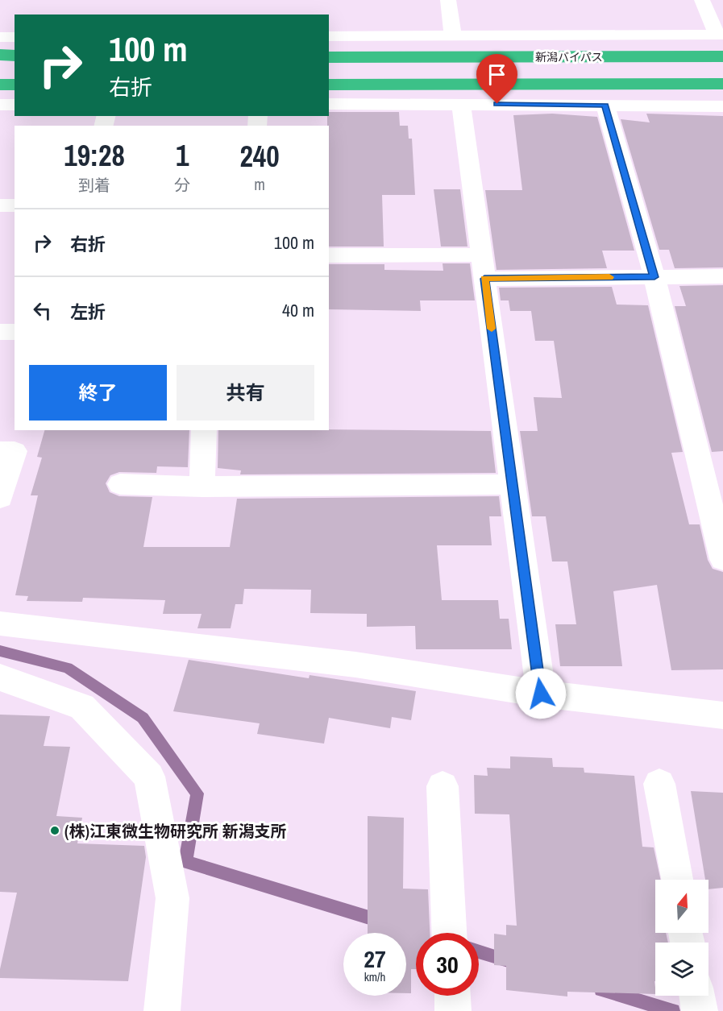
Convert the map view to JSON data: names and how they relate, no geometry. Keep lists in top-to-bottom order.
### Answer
{
  "streets": {
    "highway": ["新潟バイパス"]
  },
  "places": ["(株)江東微生物研究所 新潟支所"],
  "north": "top",
  "page": {
    "turn": ["100 m", "右折"],
    "eta": [
      "19:28",
      "到着",
      "1",
      "分",
      "240",
      "m"
    ],
    "list": [
      {
        "name": "右折",
        "value": "100 m"
      },
      {
        "name": "左折",
        "value": "40 m"
      }
    ],
    "buttons": ["終了", "共有"],
    "speed": "27 km/h",
    "limit": "30"
  }
}
